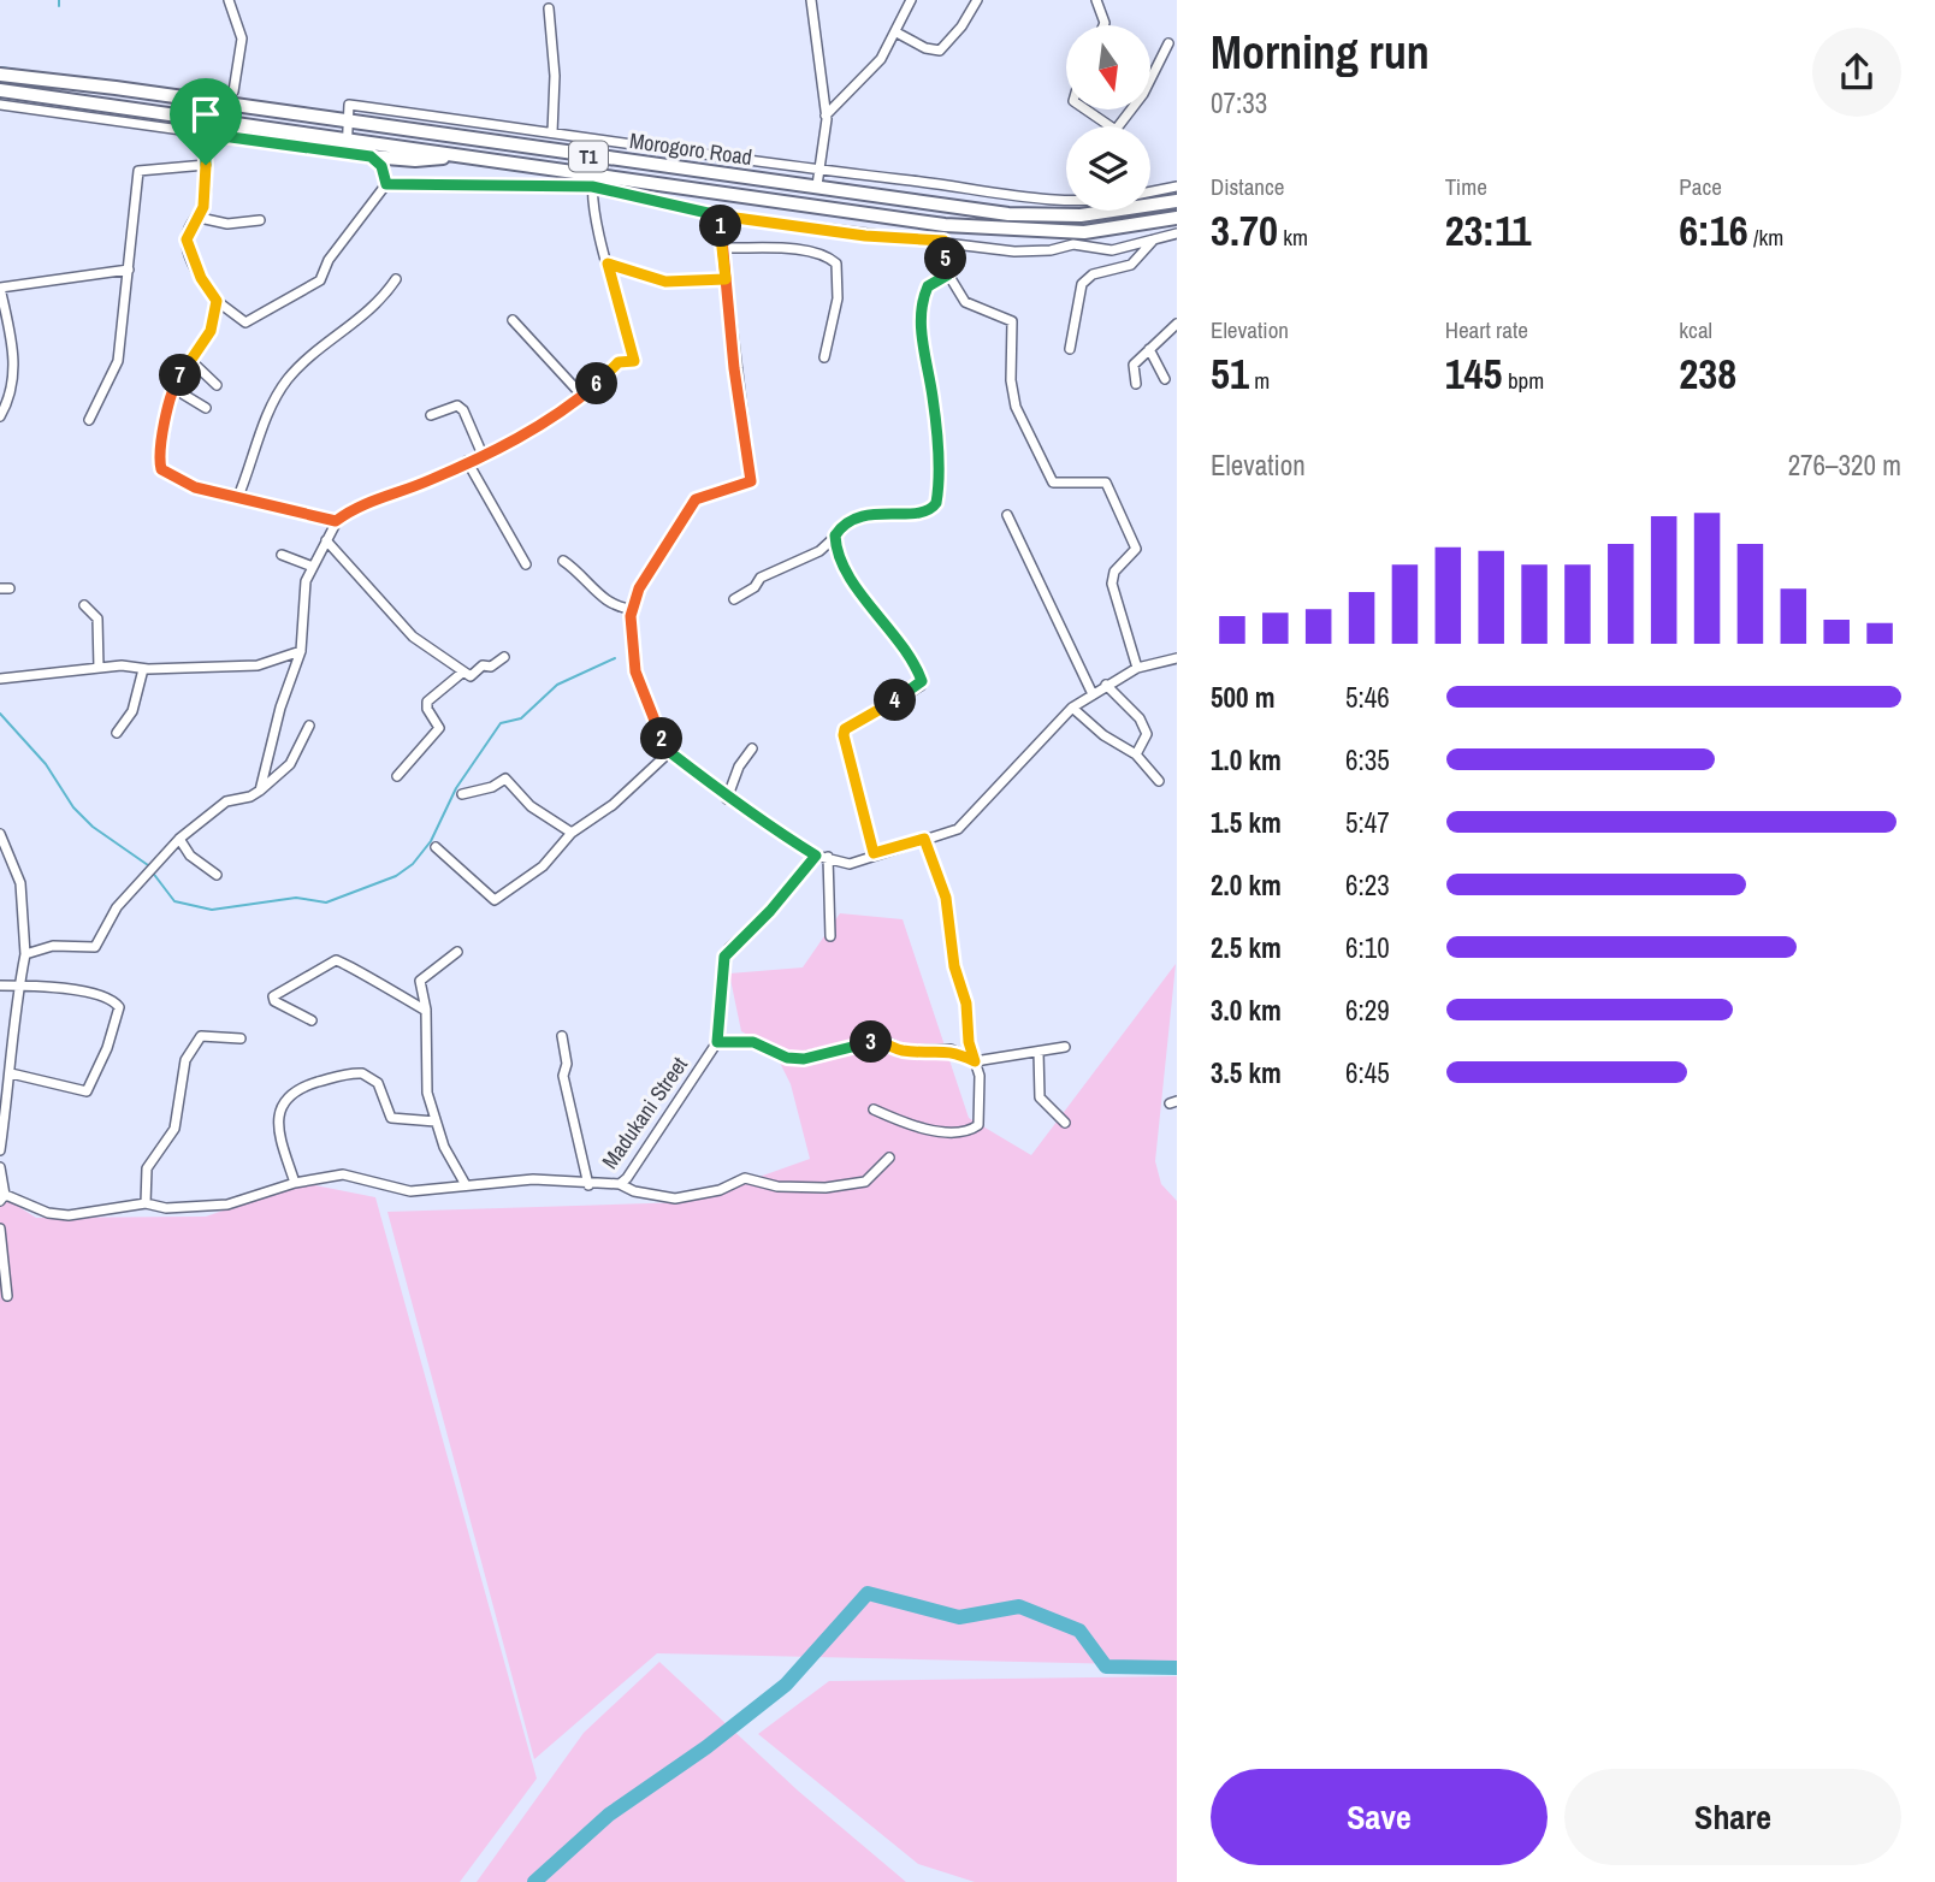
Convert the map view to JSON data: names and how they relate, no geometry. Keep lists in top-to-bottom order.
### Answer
{
  "streets": {
    "highway": ["Morogoro Road", "T1"],
    "street": ["Madukani Street"]
  },
  "north": "bottom",
  "page": {
    "heading": ["Morning run", "07:33"],
    "stats": [
      ["Distance", "3.70 km"],
      ["Time", "23:11"],
      ["Pace", "6:16 /km"],
      ["Elevation", "51 m"],
      ["Heart rate", "145 bpm"],
      ["kcal", "238"]
    ],
    "pins": [
      "1",
      "5",
      "7",
      "6",
      "4",
      "2",
      "3"
    ],
    "chart": ["Elevation", "276–320 m"],
    "list": [
      {
        "name": "500 m",
        "note": "5:46"
      },
      {
        "name": "1.0 km",
        "note": "6:35"
      },
      {
        "name": "1.5 km",
        "note": "5:47"
      },
      {
        "name": "2.0 km",
        "note": "6:23"
      },
      {
        "name": "2.5 km",
        "note": "6:10"
      },
      {
        "name": "3.0 km",
        "note": "6:29"
      },
      {
        "name": "3.5 km",
        "note": "6:45"
      }
    ],
    "buttons": ["Save", "Share"]
  }
}
